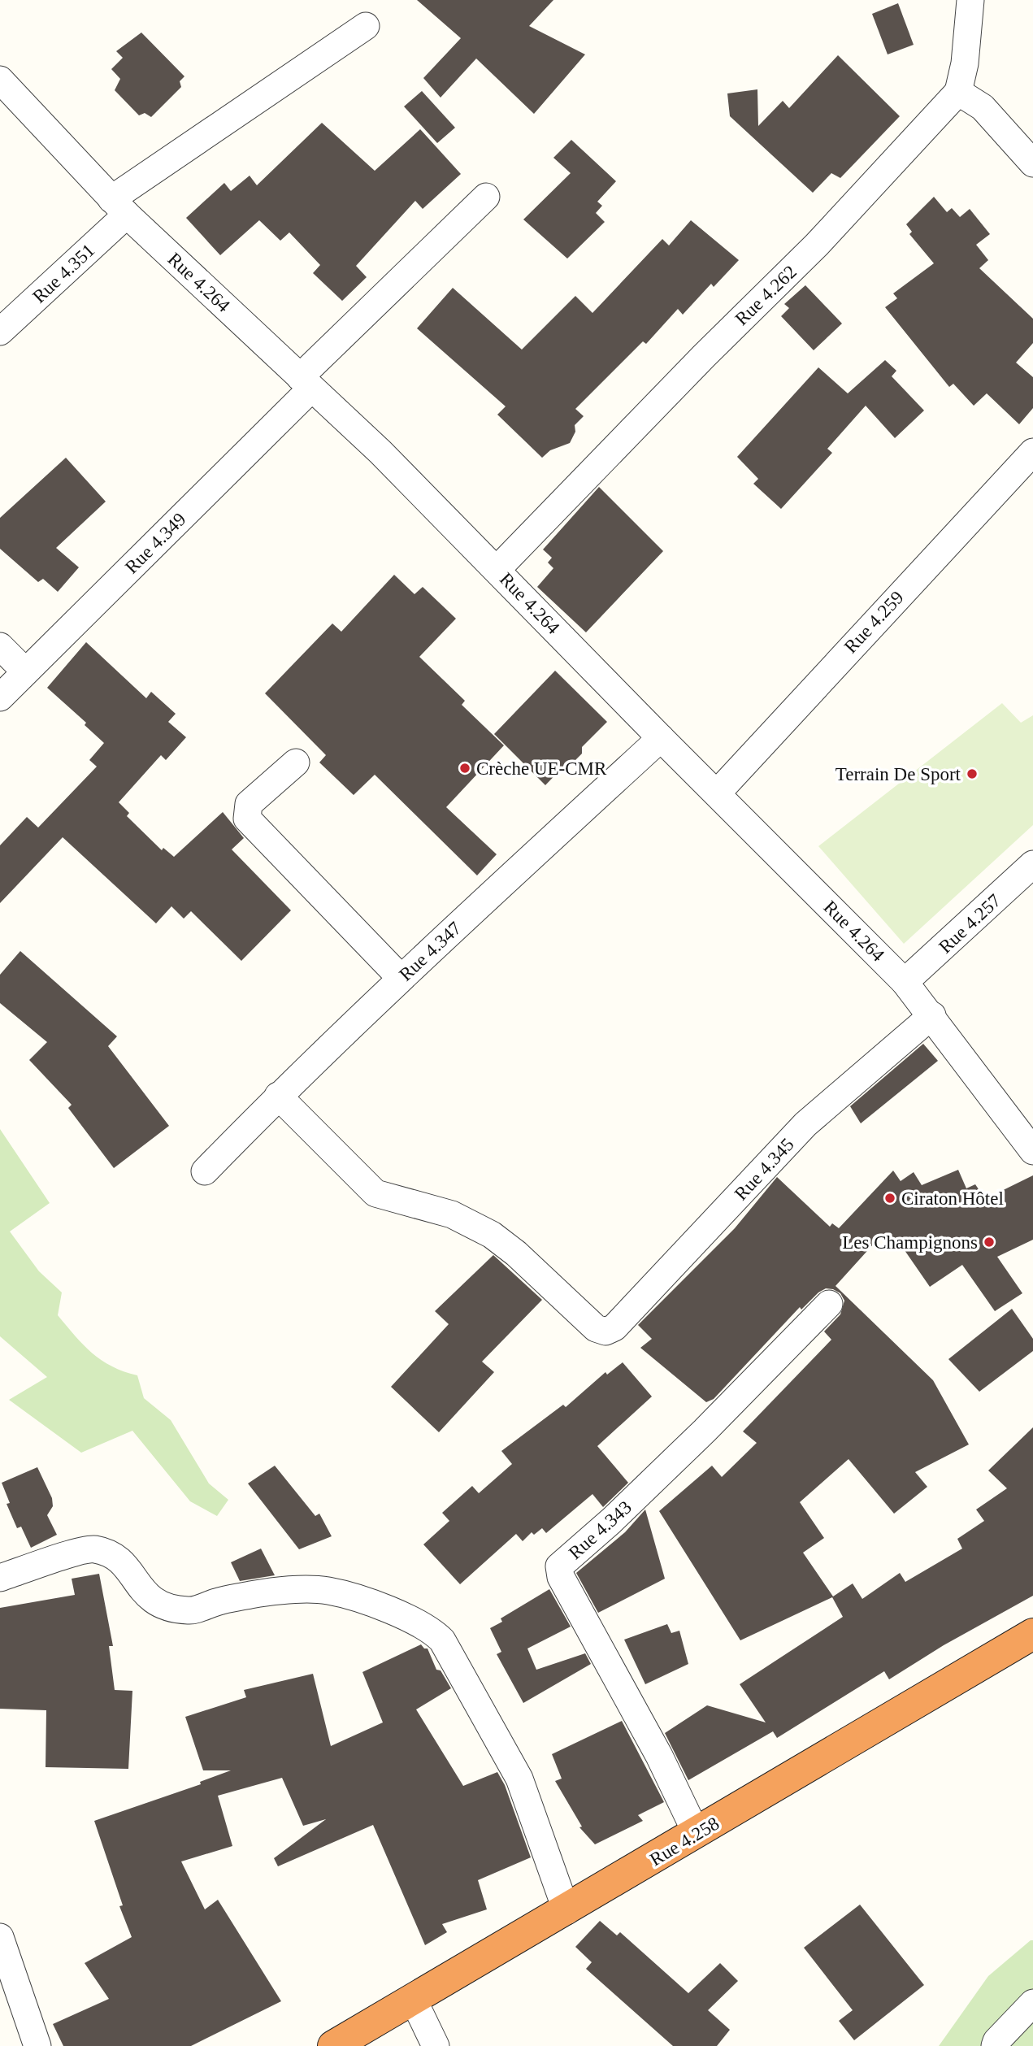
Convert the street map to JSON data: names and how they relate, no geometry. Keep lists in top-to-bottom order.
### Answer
{
  "streets": {
    "highway": ["Rue 4.258"],
    "street": [
      "Rue 4.351",
      "Rue 4.264",
      "Rue 4.262",
      "Rue 4.349",
      "Rue 4.259",
      "Rue 4.257",
      "Rue 4.347",
      "Rue 4.345",
      "Rue 4.343"
    ]
  },
  "crossings": [
    ["Rue 4.351", "Rue 4.264"],
    ["Rue 4.264", "Rue 4.262"],
    ["Rue 4.264", "Rue 4.349"],
    ["Rue 4.264", "Rue 4.259"],
    ["Rue 4.264", "Rue 4.257"],
    ["Rue 4.264", "Rue 4.347"],
    ["Rue 4.264", "Rue 4.345"],
    ["Rue 4.347", "Rue 4.345"],
    ["Rue 4.343", "Rue 4.258"]
  ],
  "places": [
    "Crèche UE-CMR",
    "Terrain De Sport",
    "Ciraton Hôtel",
    "Les Champignons"
  ]
}
